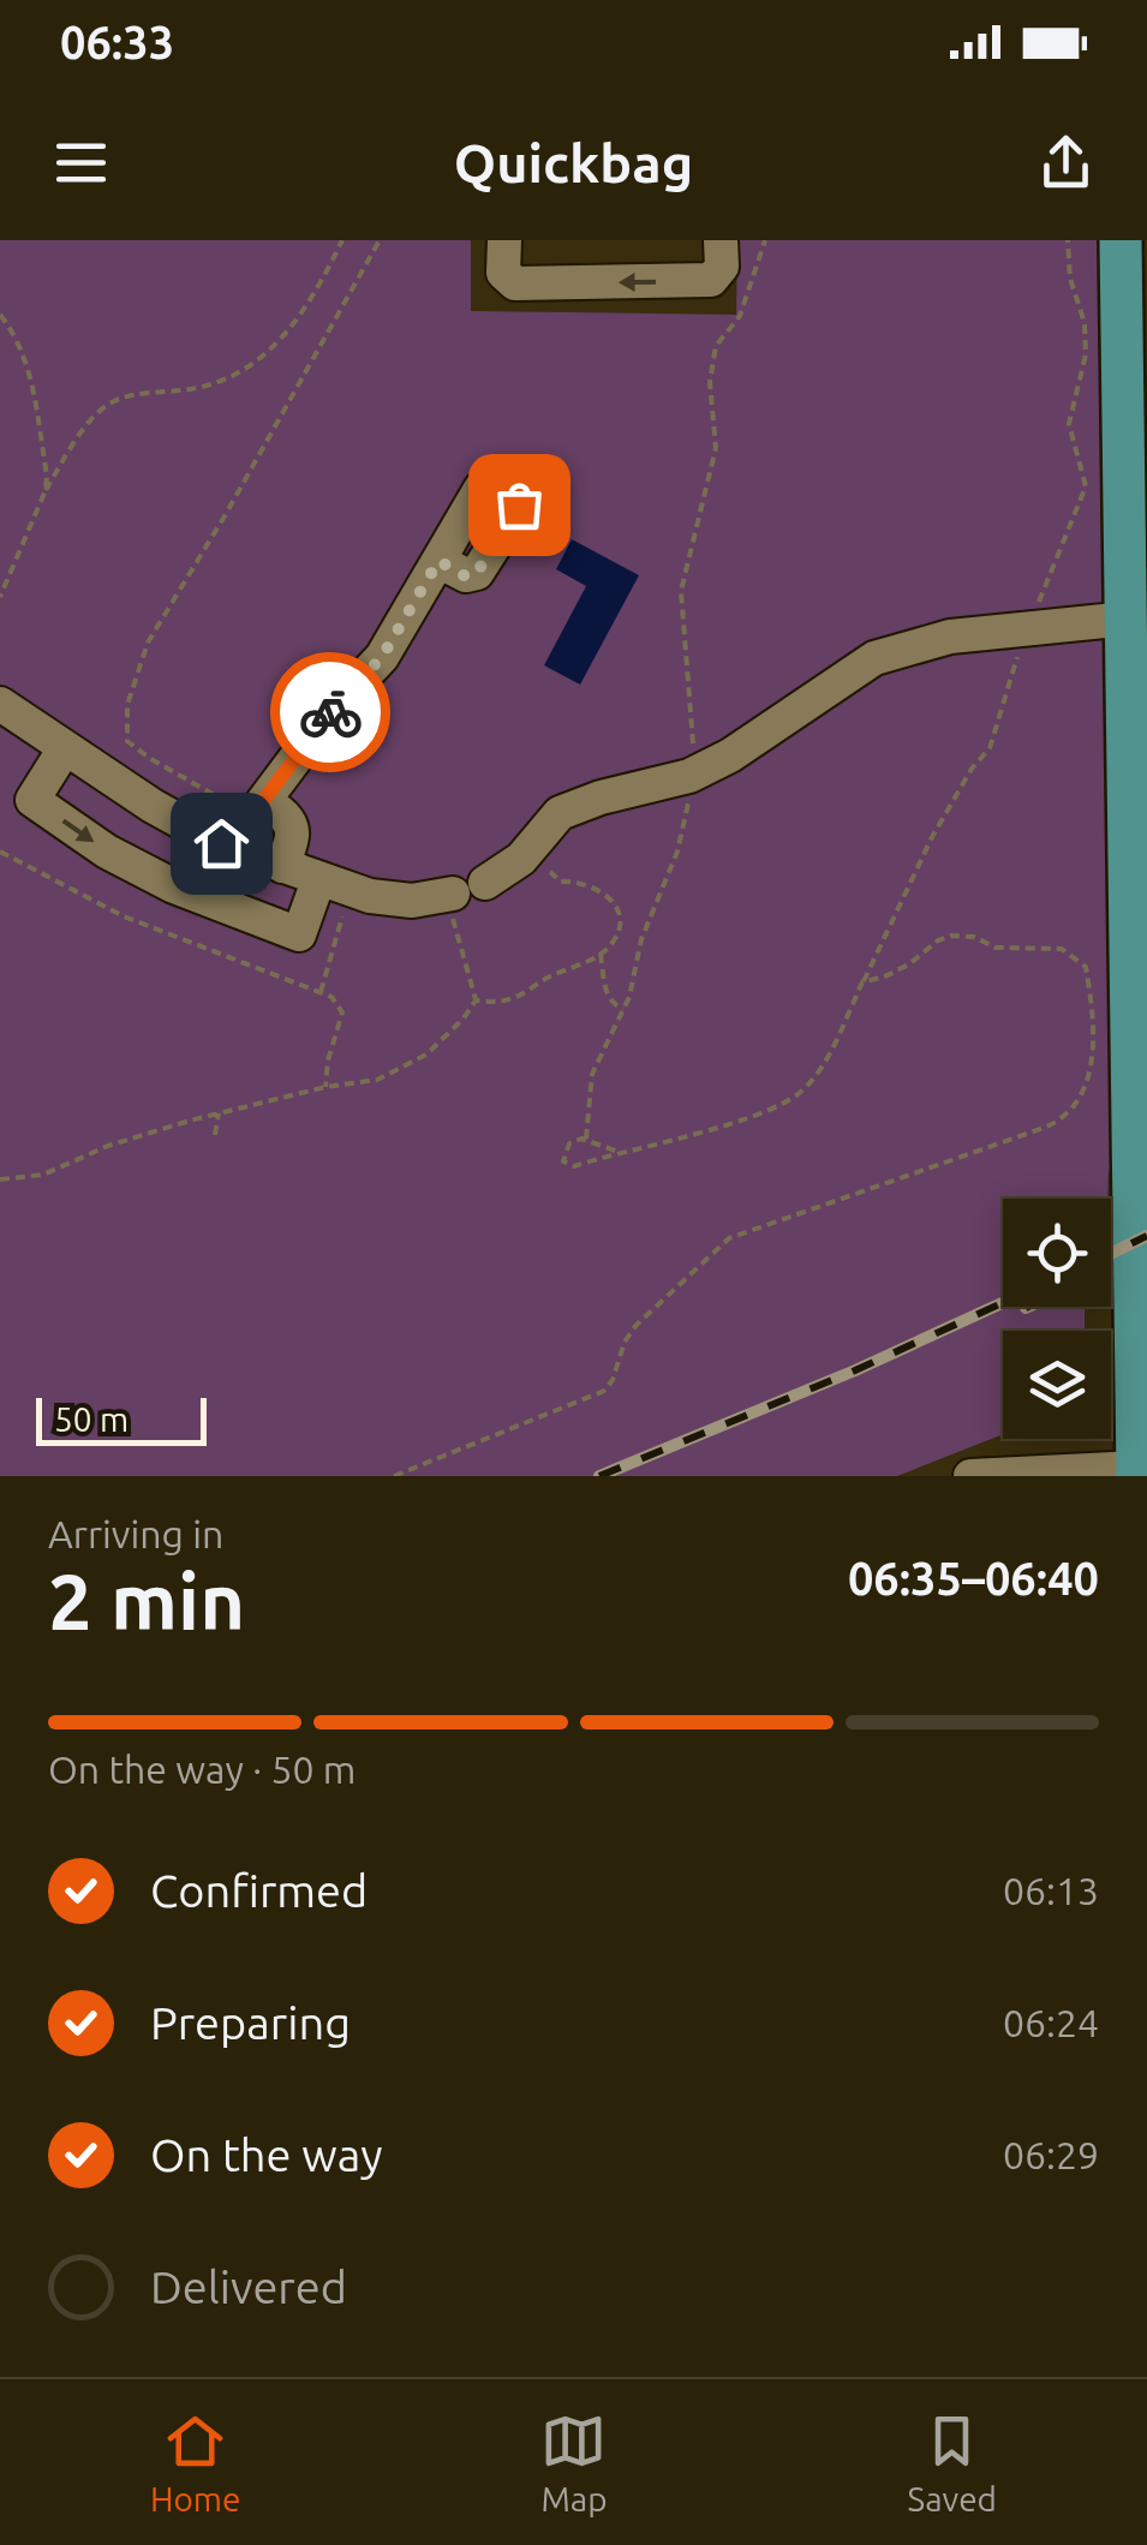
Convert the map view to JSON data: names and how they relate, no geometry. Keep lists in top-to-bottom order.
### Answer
{
  "scale_bar": "50 m",
  "page": {
    "status": "06:33",
    "header": "Quickbag",
    "scale": "50 m",
    "heading": ["2 min", "Arriving in", "06:35–06:40"],
    "bar": "On the way · 50 m",
    "list": [
      ["Confirmed", "06:13"],
      ["Preparing", "06:24"],
      ["On the way", "06:29"],
      "Delivered"
    ],
    "tabs": ["Home", "Map", "Saved"]
  }
}
